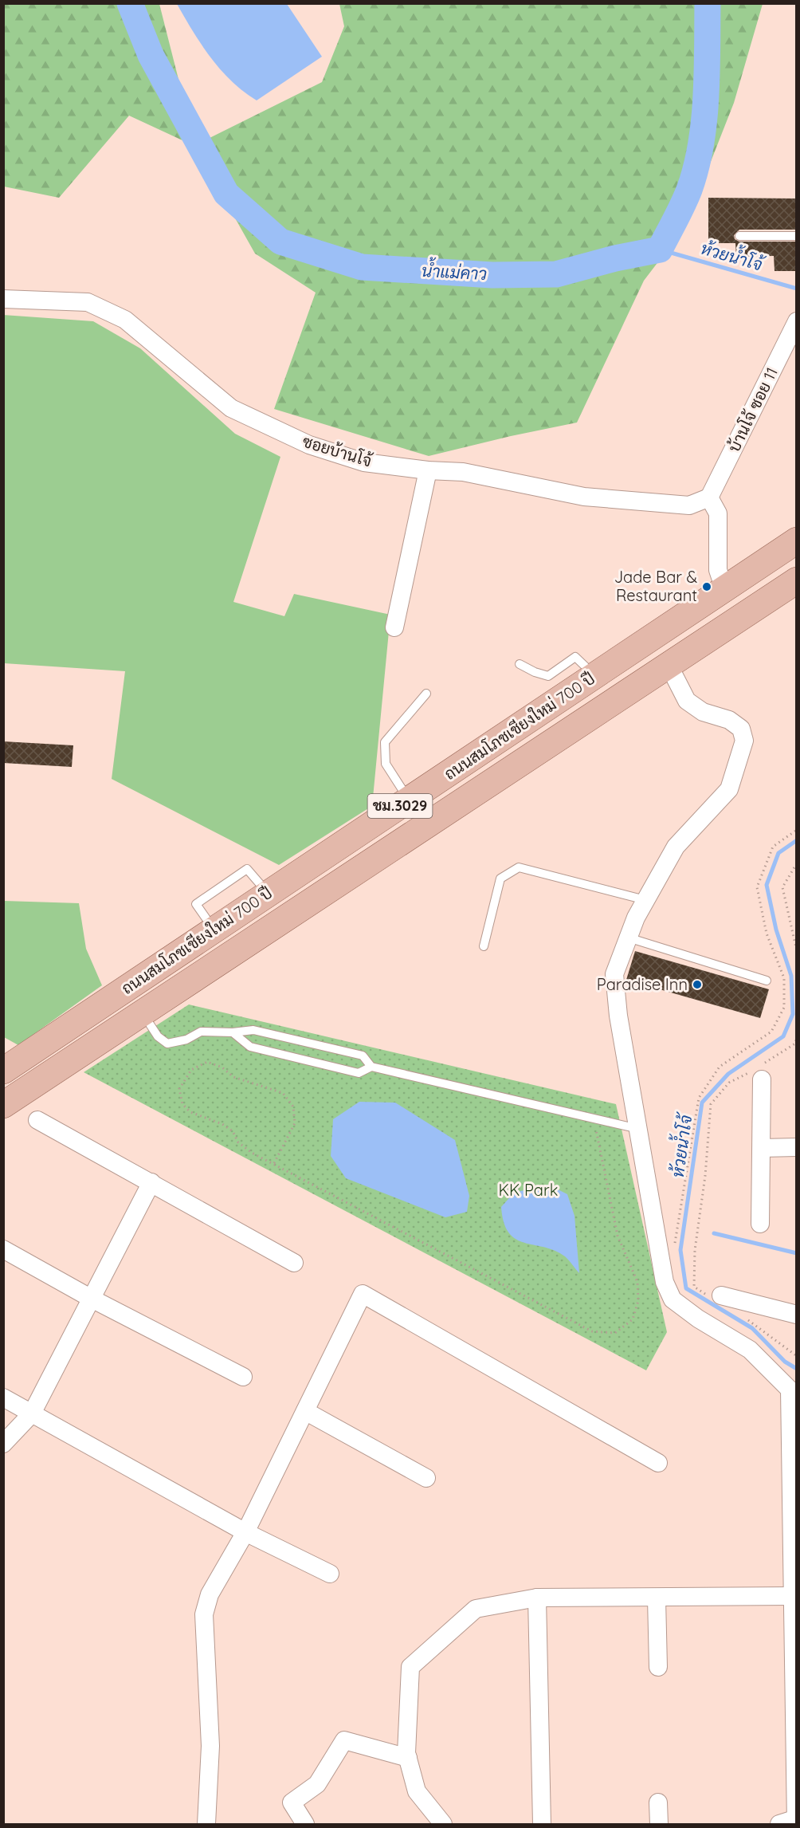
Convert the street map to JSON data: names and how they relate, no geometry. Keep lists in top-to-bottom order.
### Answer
{
  "streets": {
    "main road": ["ถนนสมโภชเชียงใหม่ 700 ปี", "ชม.3029"],
    "street": ["บ้านโจ้ ซอย 11", "ซอยบ้านโจ้"]
  },
  "crossings": [
    ["บ้านโจ้ ซอย 11", "ซอยบ้านโจ้"]
  ],
  "water": ["ห้วยน้ำโจ้", "น้ำแม่คาว"],
  "parks": ["KK Park"],
  "places": ["Jade Bar & Restaurant", "Paradise Inn"]
}
